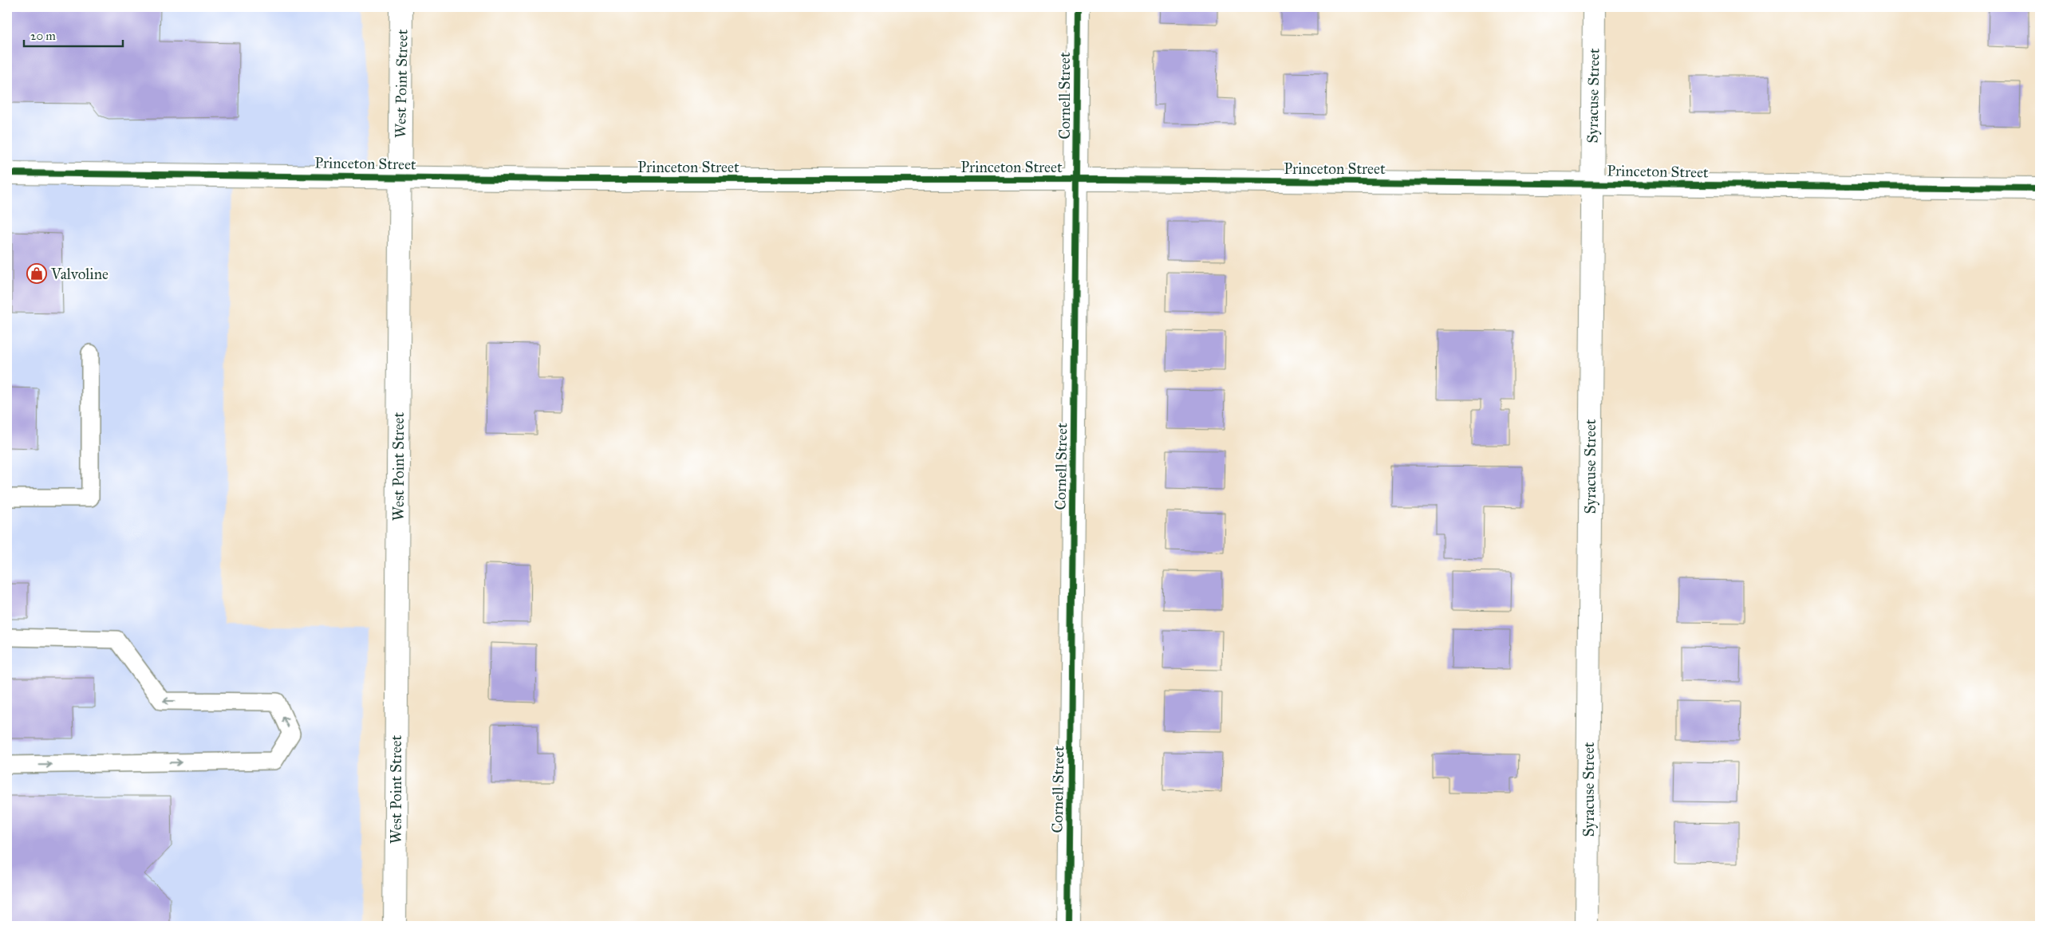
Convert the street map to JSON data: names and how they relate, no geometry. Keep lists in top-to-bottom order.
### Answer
{
  "streets": {
    "street": [
      "West Point Street",
      "Cornell Street",
      "Syracuse Street",
      "Princeton Street"
    ]
  },
  "crossings": [
    ["West Point Street", "Princeton Street"],
    ["Cornell Street", "Princeton Street"],
    ["Syracuse Street", "Princeton Street"]
  ],
  "places": {
    "shop": ["Valvoline"]
  },
  "scale_bar": "20 m"
}
